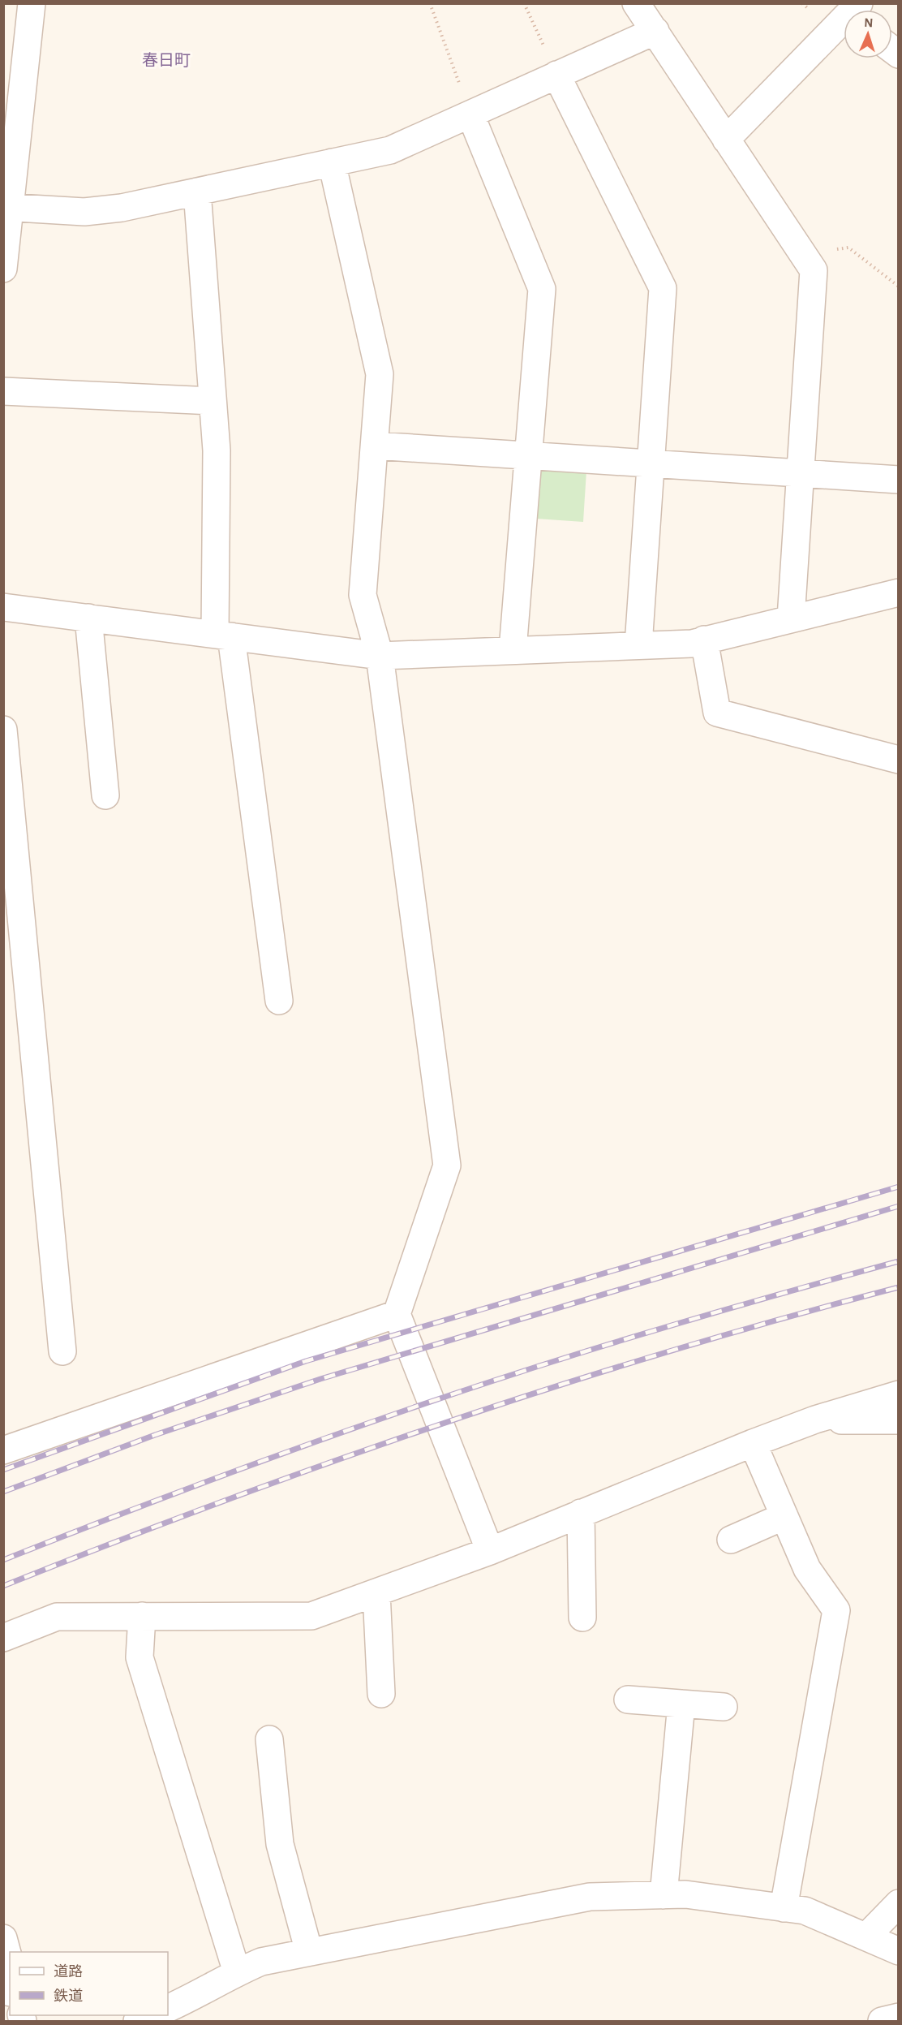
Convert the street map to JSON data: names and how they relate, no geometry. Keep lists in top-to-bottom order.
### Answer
{
  "districts": ["春日町"],
  "legend": ["道路", "鉄道"],
  "north": "top"
}
